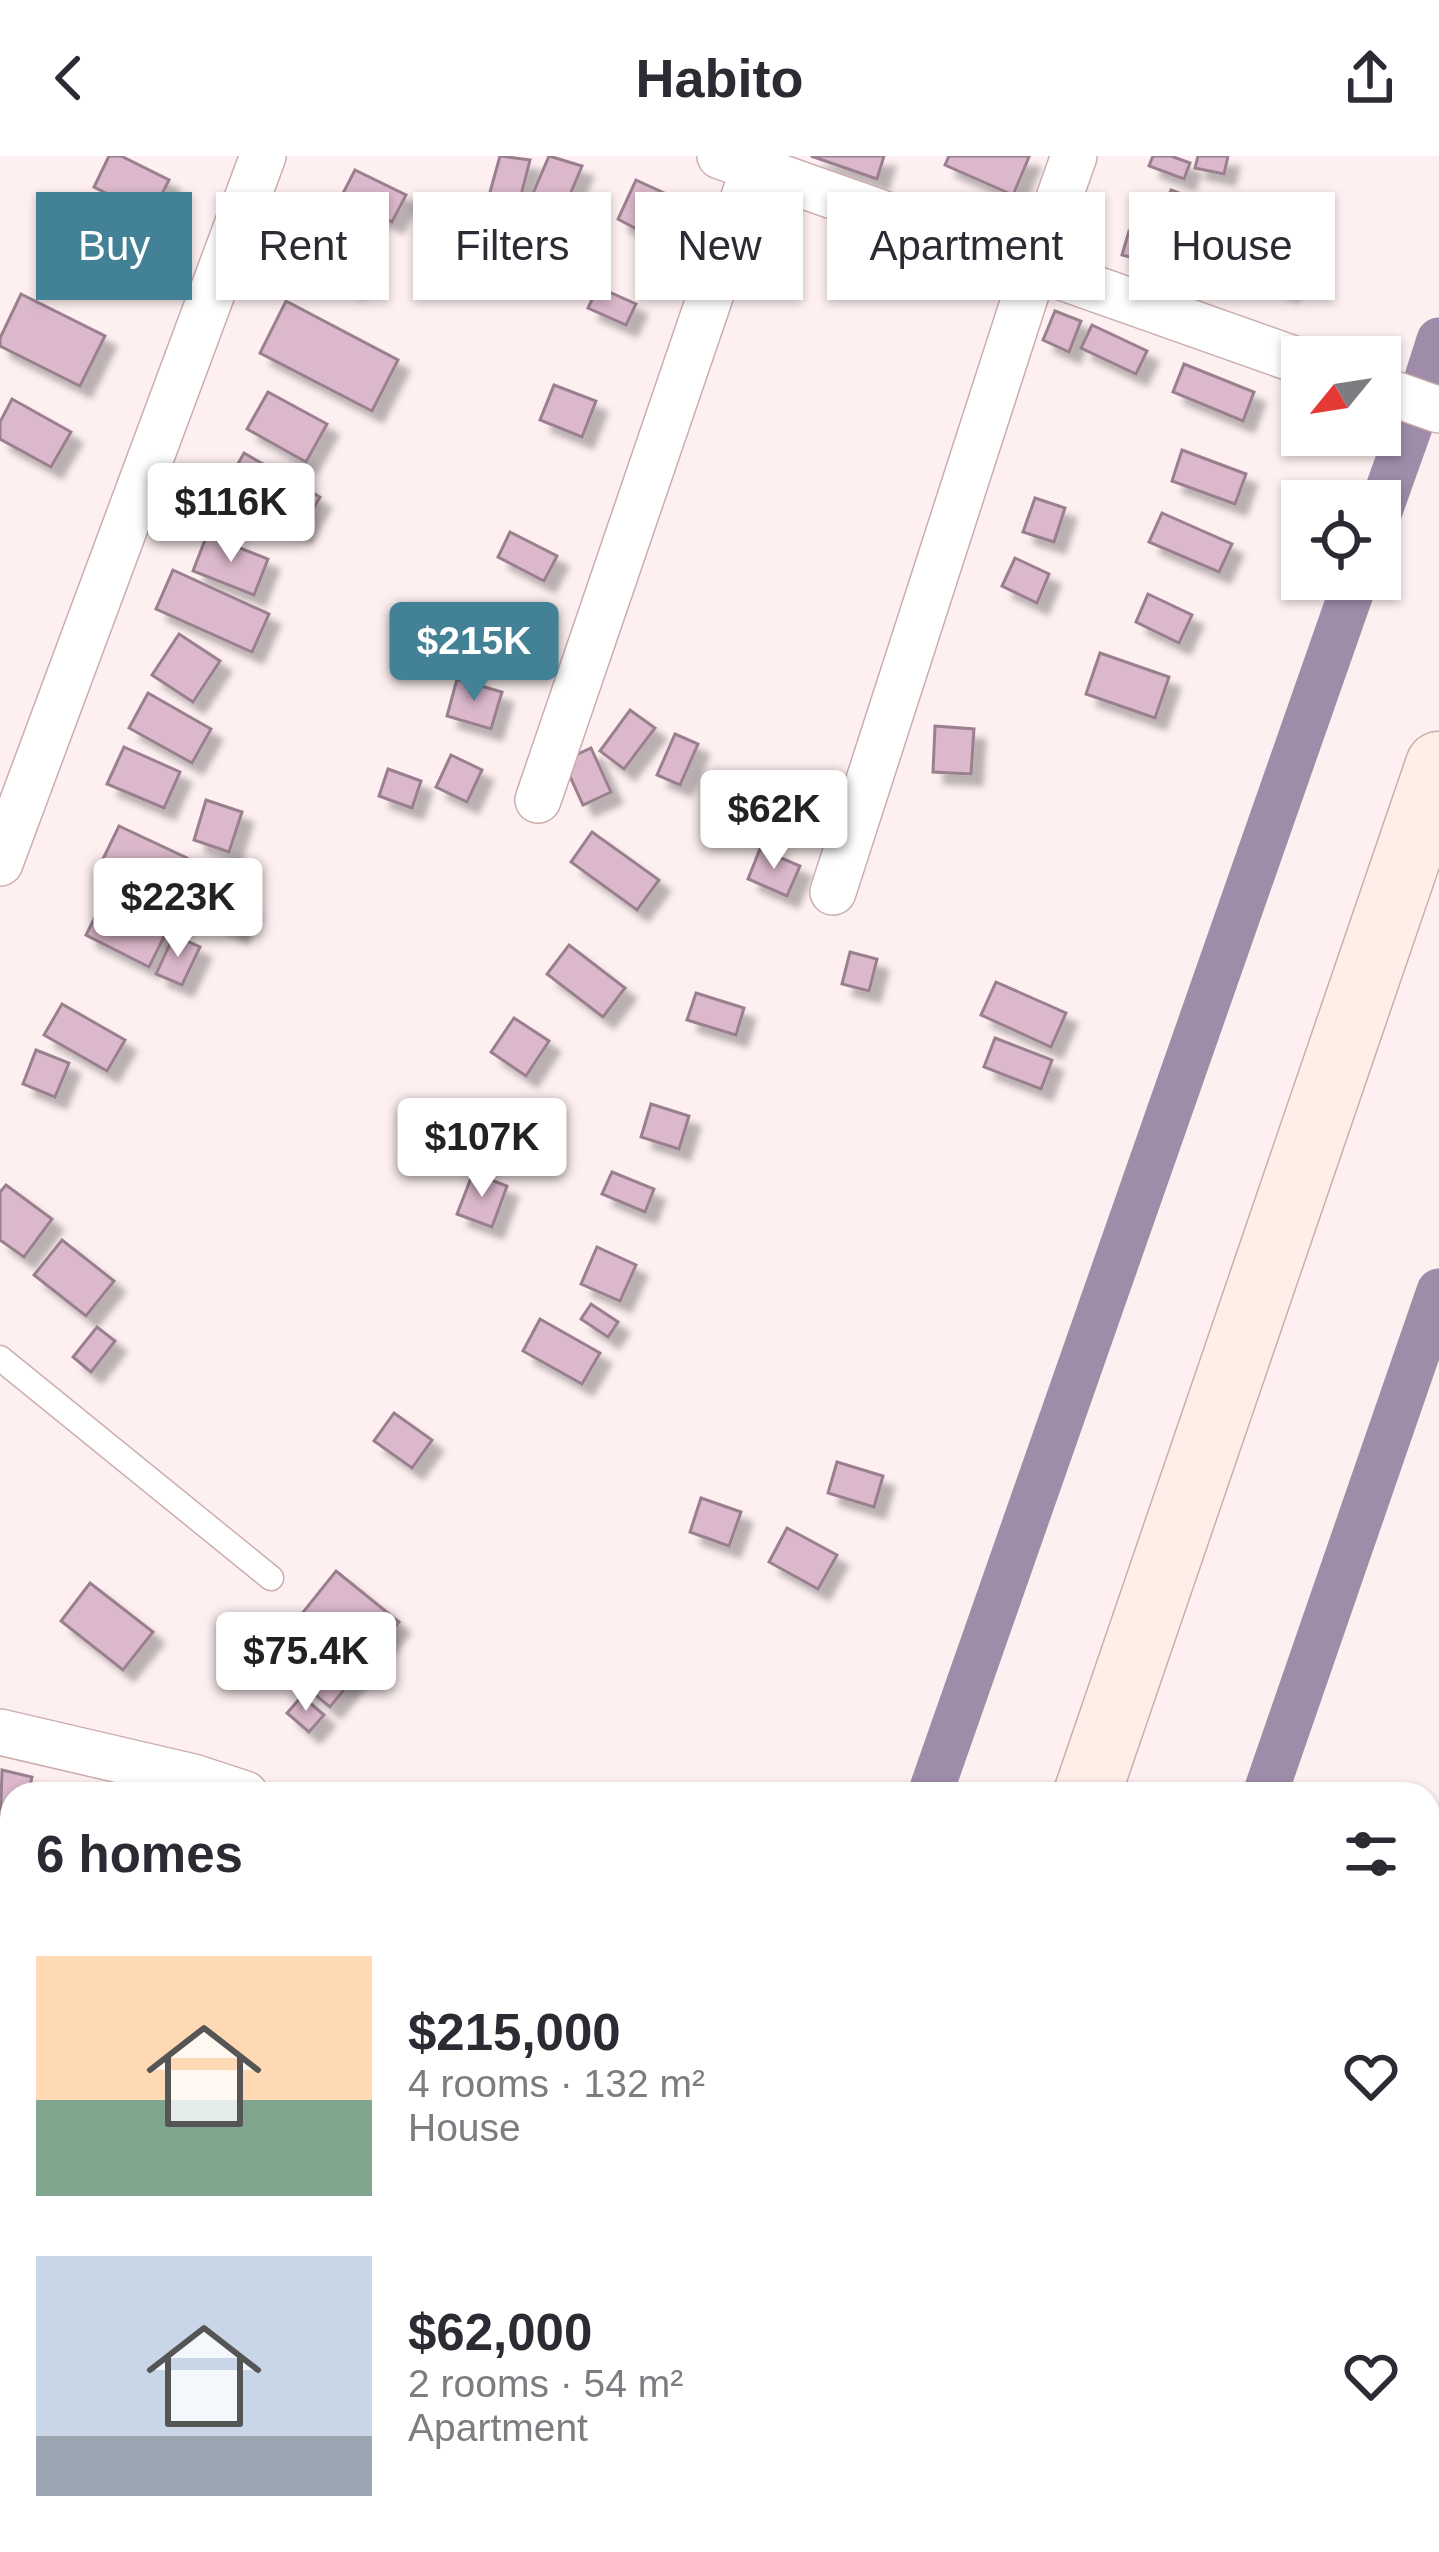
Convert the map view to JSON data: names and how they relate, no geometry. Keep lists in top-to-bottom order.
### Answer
{
  "north": "bottom left",
  "page": {
    "header": "Habito",
    "chip": [
      "Buy",
      "Rent",
      "Filters",
      "New",
      "Apartment",
      "House"
    ],
    "price": [
      "$116K",
      "$215K",
      "$62K",
      "$223K",
      "$107K",
      "$75.4K"
    ],
    "heading": "6 homes",
    "list": [
      {
        "name": "$215,000",
        "note": "4 rooms · 132 m² · House"
      },
      {
        "name": "$62,000",
        "note": "2 rooms · 54 m² · Apartment"
      }
    ]
  }
}
